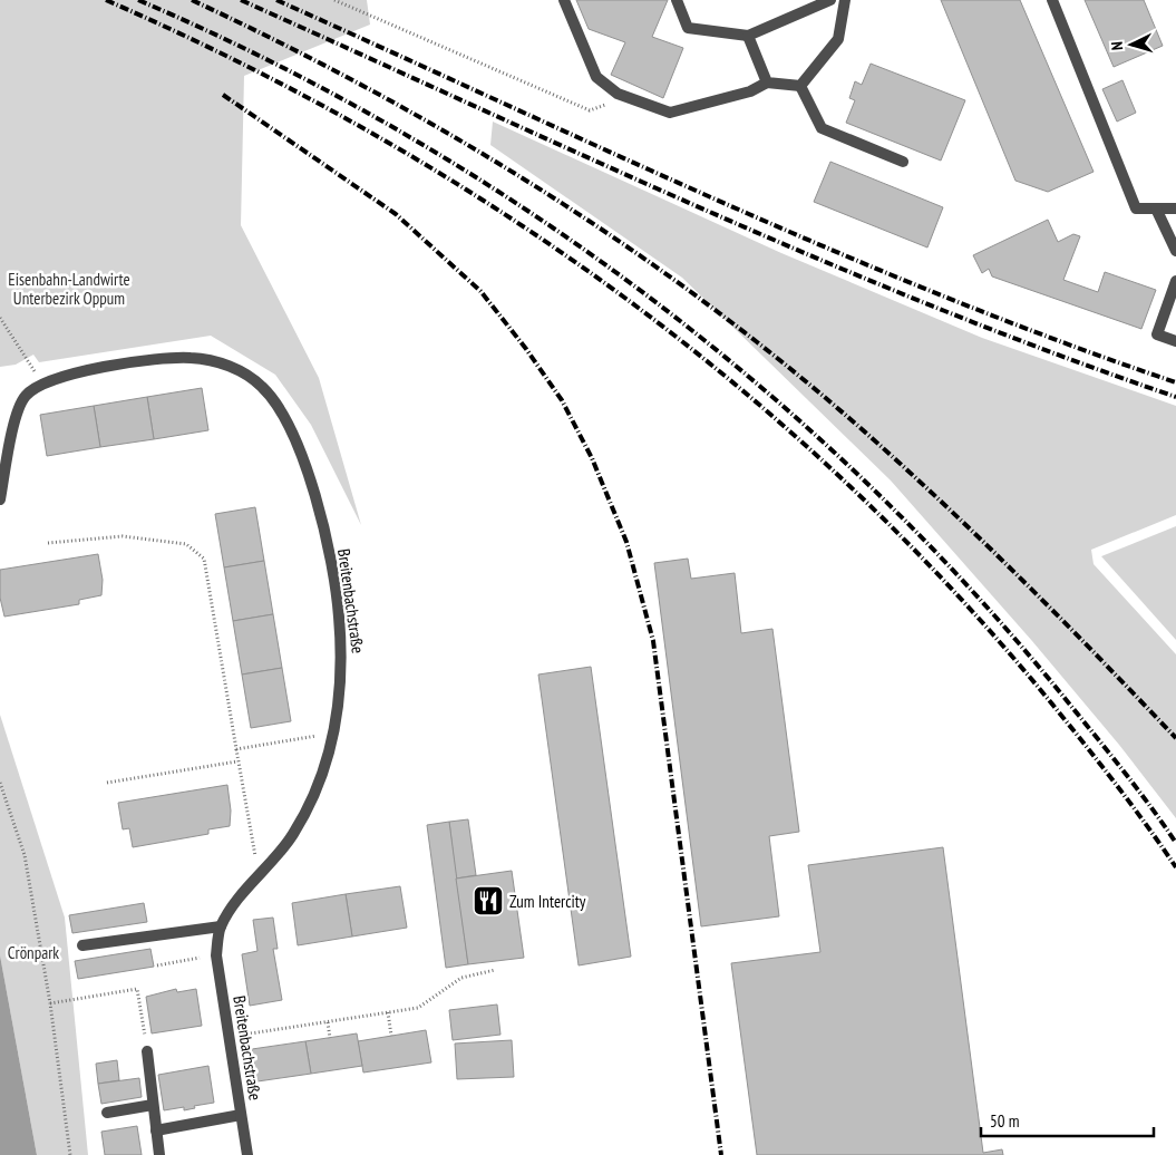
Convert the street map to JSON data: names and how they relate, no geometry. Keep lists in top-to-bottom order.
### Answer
{
  "streets": {
    "street": ["Breitenbachstraße"]
  },
  "parks": ["Eisenbahn-Landwirte Unterbezirk Oppum", "Crönpark"],
  "places": {
    "restaurant": ["Zum Intercity"]
  },
  "scale_bar": "50 m",
  "north": "left"
}
